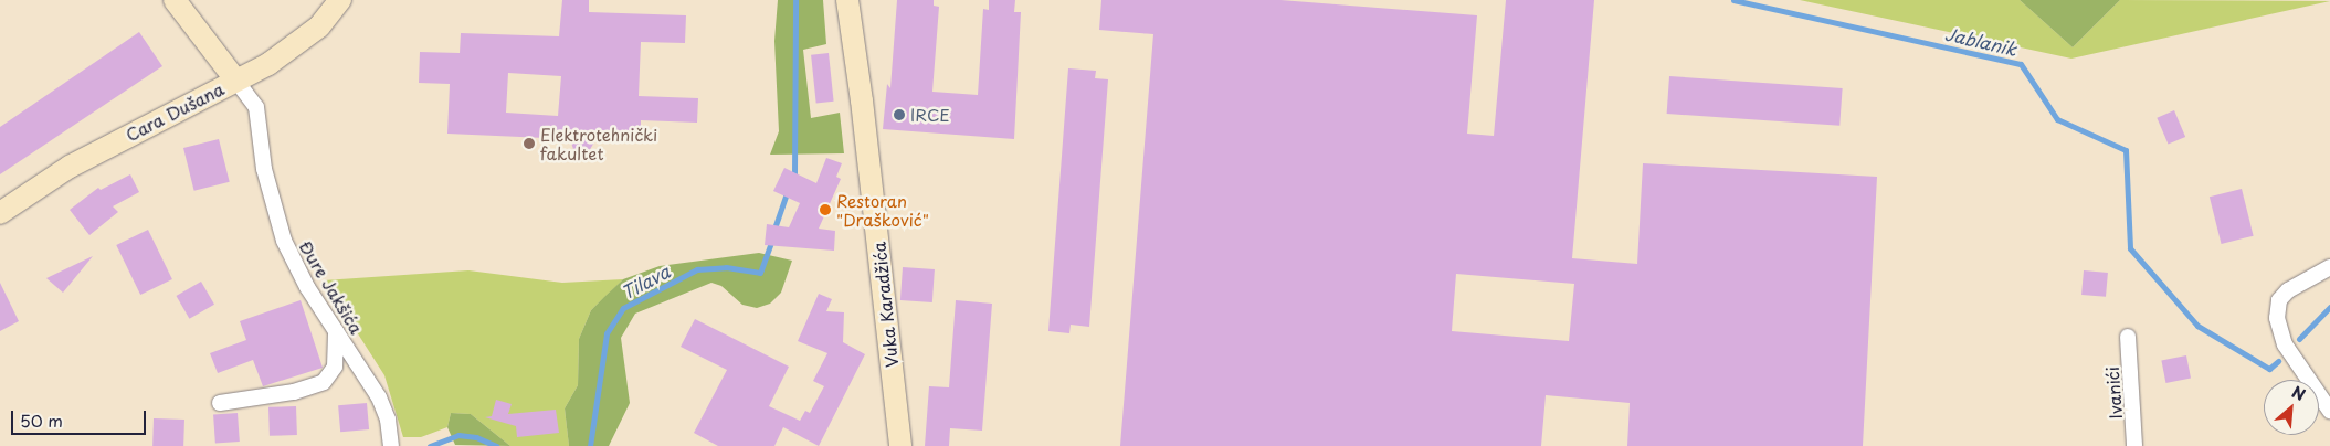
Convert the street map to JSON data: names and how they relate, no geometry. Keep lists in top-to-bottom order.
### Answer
{
  "streets": {
    "street": [
      "Cara Dušana",
      "Đure Jakšića",
      "Vuka Karadžića",
      "Ivanići"
    ]
  },
  "crossings": [
    ["Cara Dušana", "Đure Jakšića"]
  ],
  "water": ["Jablanik", "Tilava"],
  "places": ["IRCE", "Elektrotehnički fakultet", "Restoran \"Drašković\""],
  "scale_bar": "50 m",
  "north": "top right"
}
